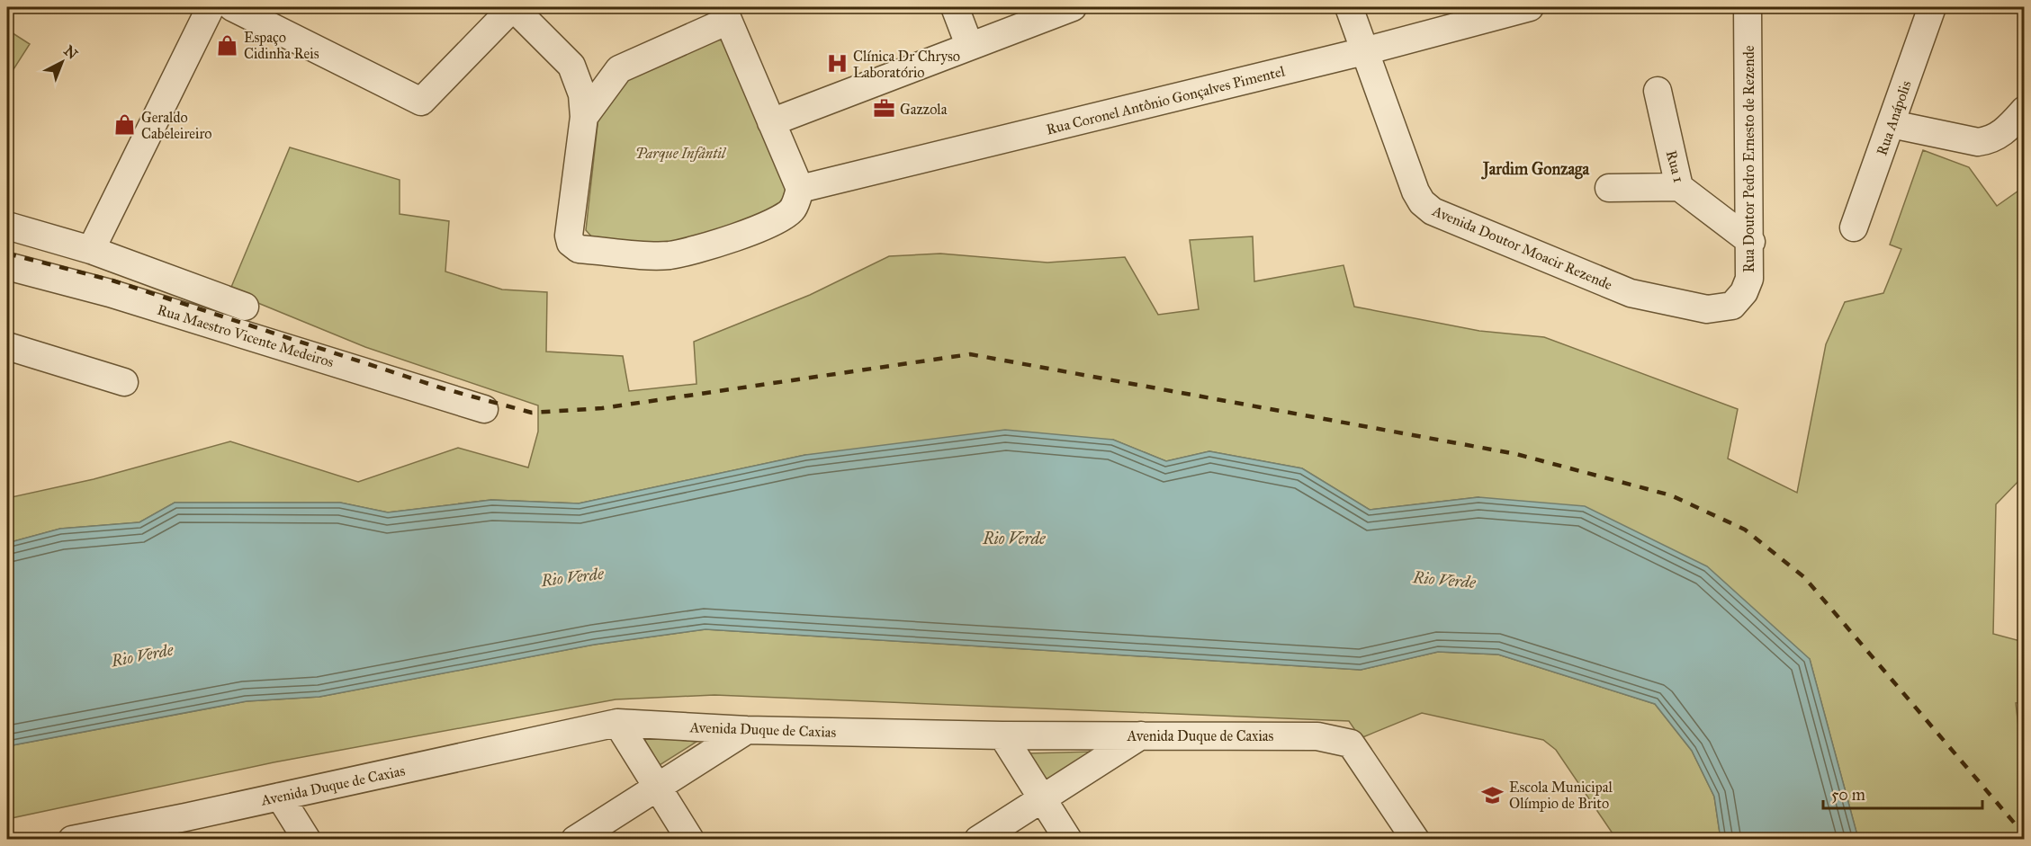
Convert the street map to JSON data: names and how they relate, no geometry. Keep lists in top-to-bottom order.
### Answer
{
  "streets": {
    "street": [
      "Rua Coronel Antônio Gonçalves Pimentel",
      "Rua Anápolis",
      "Rua Doutor Pedro Ernesto de Rezende",
      "Rua 1",
      "Avenida Doutor Moacir Rezende",
      "Rua Maestro Vicente Medeiros",
      "Avenida Duque de Caxias"
    ]
  },
  "crossings": [
    ["Rua Coronel Antônio Gonçalves Pimentel", "Avenida Doutor Moacir Rezende"],
    ["Rua Doutor Pedro Ernesto de Rezende", "Rua 1"],
    ["Rua Doutor Pedro Ernesto de Rezende", "Avenida Doutor Moacir Rezende"]
  ],
  "districts": ["Jardim Gonzaga"],
  "water": ["Rio Verde"],
  "parks": ["Parque Infântil"],
  "places": {
    "shop": ["Espaço Cidinha Reis", "Geraldo Cabeleireiro"],
    "hospital": ["Clínica Dr Chryso Laboratório"],
    "office": ["Gazzola"],
    "school or university": ["Escola Municipal Olímpio de Brito"]
  },
  "scale_bar": "50 m",
  "north": "top right"
}
